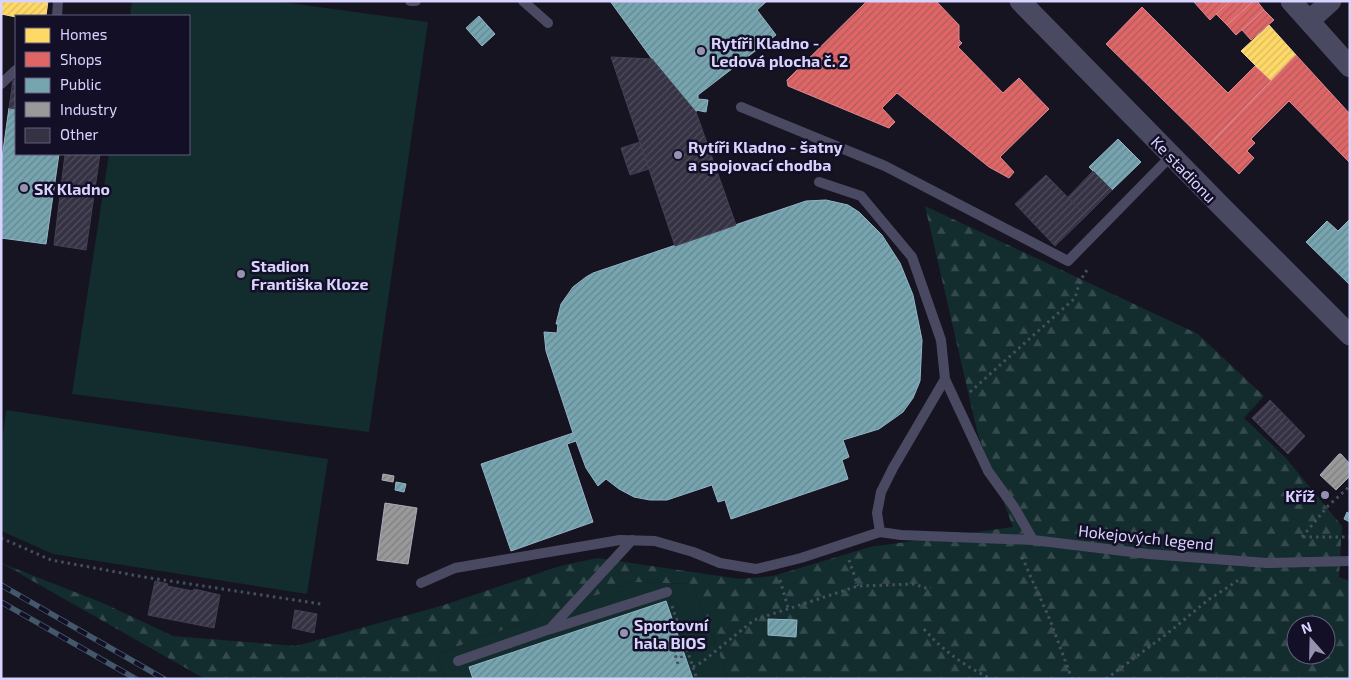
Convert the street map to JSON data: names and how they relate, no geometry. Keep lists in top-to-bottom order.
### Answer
{
  "streets": {
    "street": ["Ke stadionu"],
    "lane": ["Hokejových legend"]
  },
  "places": [
    "Rytíři Kladno - Ledová plocha č. 2",
    "Rytíři Kladno - šatny a spojovací chodba",
    "SK Kladno",
    "Stadion Františka Kloze",
    "Kříž",
    "Sportovní hala BIOS"
  ],
  "legend": [
    "Homes",
    "Shops",
    "Public",
    "Industry",
    "Other"
  ],
  "north": "top"
}
